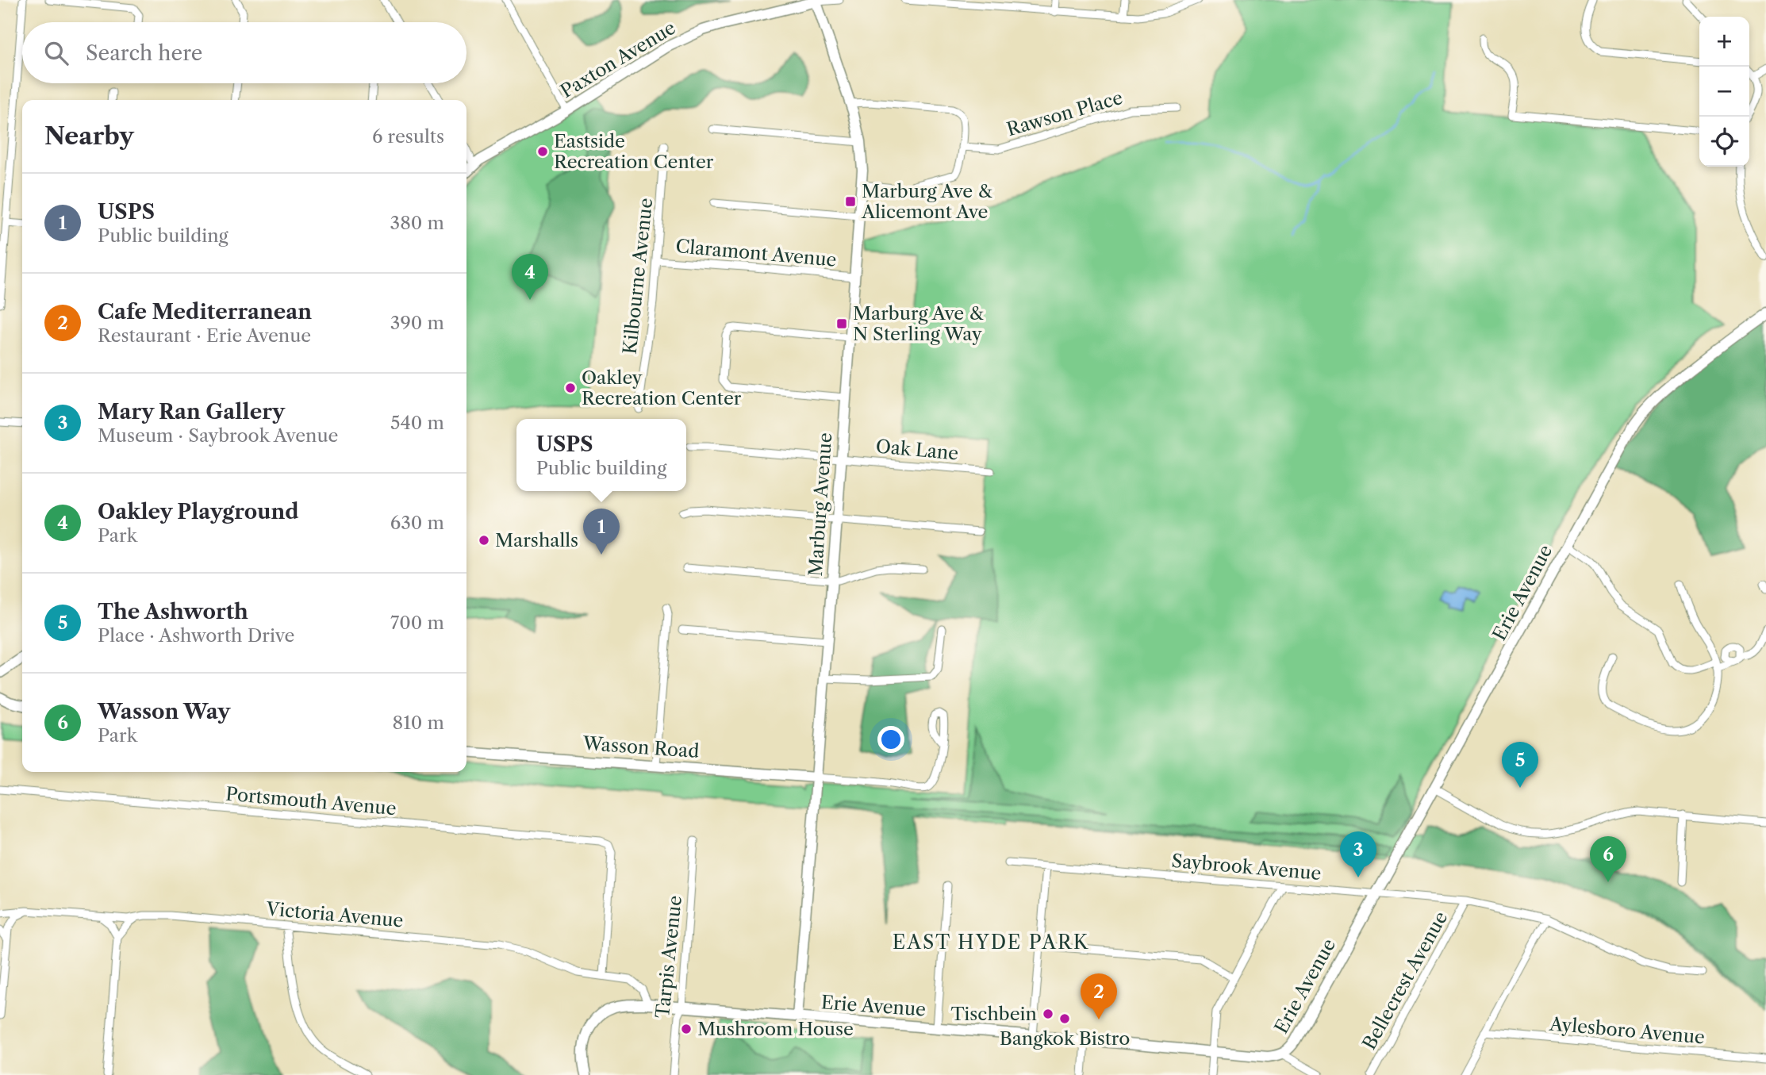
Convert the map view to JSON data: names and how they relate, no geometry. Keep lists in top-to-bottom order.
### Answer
{
  "streets": {
    "street": [
      "Paxton Avenue",
      "Rawson Place",
      "Claramont Avenue",
      "Kilbourne Avenue",
      "Oak Lane",
      "Marburg Avenue",
      "Erie Avenue",
      "Wasson Road",
      "Portsmouth Avenue",
      "Saybrook Avenue",
      "Victoria Avenue",
      "Tarpis Avenue",
      "Bellecrest Avenue",
      "Aylesboro Avenue"
    ]
  },
  "crossings": [
    ["Paxton Avenue", "Marburg Avenue"],
    ["Claramont Avenue", "Kilbourne Avenue"],
    ["Claramont Avenue", "Marburg Avenue"],
    ["Oak Lane", "Marburg Avenue"],
    ["Marburg Avenue", "Erie Avenue"],
    ["Marburg Avenue", "Wasson Road"],
    ["Erie Avenue", "Saybrook Avenue"],
    ["Erie Avenue", "Victoria Avenue"],
    ["Erie Avenue", "Tarpis Avenue"],
    ["Portsmouth Avenue", "Victoria Avenue"],
    ["Saybrook Avenue", "Bellecrest Avenue"]
  ],
  "districts": ["EAST HYDE PARK"],
  "places": {
    "other": [
      "Eastside Recreation Center",
      "Oakley Recreation Center",
      "Marshalls",
      "Tischbein",
      "Bangkok Bistro",
      "Mushroom House"
    ],
    "transit": ["Marburg Ave & Alicemont Ave", "Marburg Ave & N Sterling Way"]
  },
  "page": {
    "map_buttons": ["+", "−"],
    "search": "Search here",
    "heading": ["Nearby", "6 results"],
    "list": [
      {
        "mark": "1",
        "name": "USPS",
        "note": "Public building",
        "value": "380 m"
      },
      {
        "mark": "2",
        "name": "Cafe Mediterranean",
        "note": "Restaurant · Erie Avenue",
        "value": "390 m"
      },
      {
        "mark": "3",
        "name": "Mary Ran Gallery",
        "note": "Museum · Saybrook Avenue",
        "value": "540 m"
      },
      {
        "mark": "4",
        "name": "Oakley Playground",
        "note": "Park",
        "value": "630 m"
      },
      {
        "mark": "5",
        "name": "The Ashworth",
        "note": "Place · Ashworth Drive",
        "value": "700 m"
      },
      {
        "mark": "6",
        "name": "Wasson Way",
        "note": "Park",
        "value": "810 m"
      }
    ],
    "pins": [
      "4",
      "1",
      "5",
      "3",
      "6",
      "2"
    ],
    "popup": ["USPS", "Public building"]
  }
}
